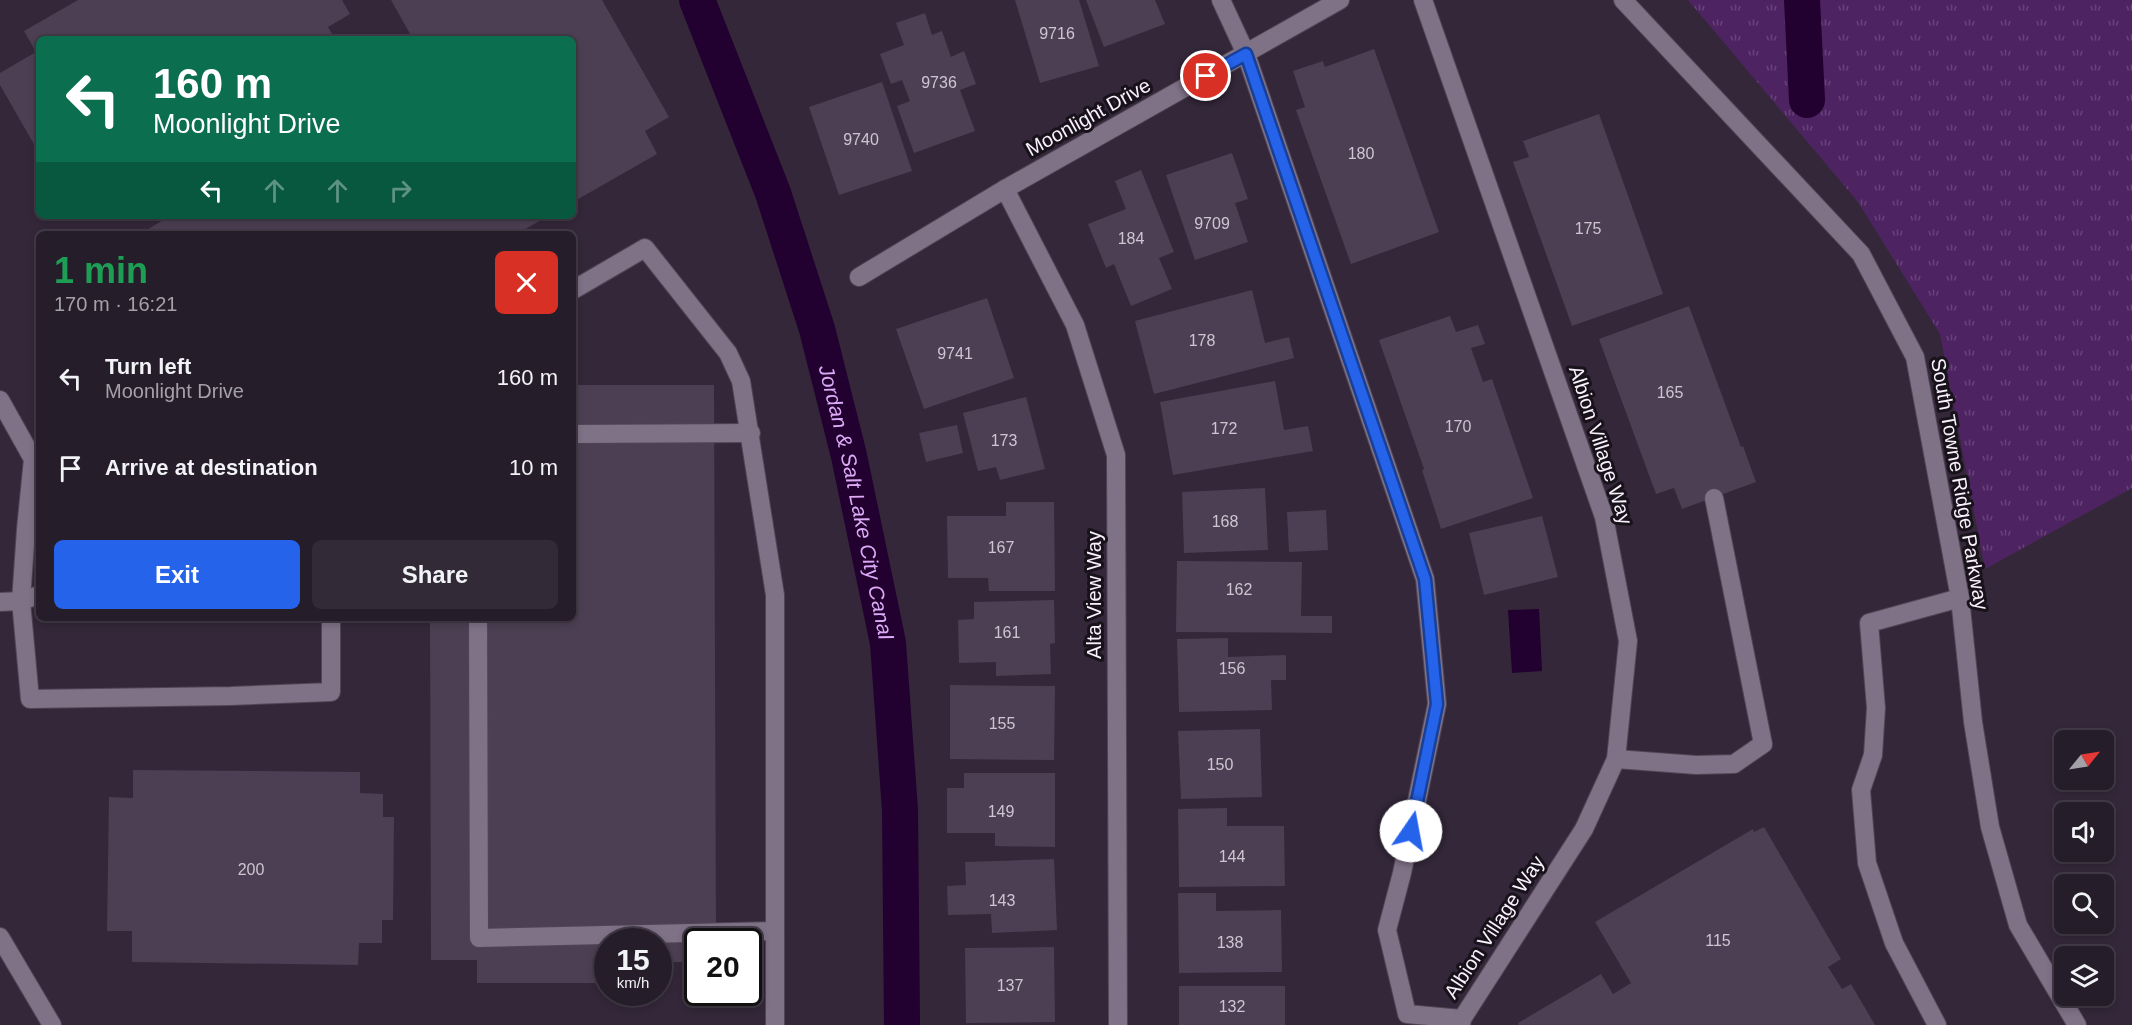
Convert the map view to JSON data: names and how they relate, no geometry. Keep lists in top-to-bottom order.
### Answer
{
  "streets": {
    "street": [
      "Moonlight Drive",
      "Albion Village Way",
      "South Towne Ridge Parkway",
      "Alta View Way"
    ]
  },
  "crossings": [
    ["Moonlight Drive", "Alta View Way"]
  ],
  "water": ["Jordan & Salt Lake City Canal"],
  "house_numbers": [
    "9716",
    "9736",
    "9740",
    "180",
    "9709",
    "175",
    "184",
    "178",
    "9741",
    "165",
    "170",
    "172",
    "173",
    "168",
    "167",
    "162",
    "161",
    "156",
    "155",
    "150",
    "149",
    "144",
    "200",
    "143",
    "115",
    "138",
    "137",
    "132"
  ],
  "north": "top right",
  "page": {
    "turn": ["160 m", "Moonlight Drive"],
    "heading": ["1 min", "170 m · 16:21"],
    "list": [
      {
        "name": "Turn left",
        "note": "Moonlight Drive",
        "value": "160 m"
      },
      {
        "name": "Arrive at destination",
        "value": "10 m"
      }
    ],
    "buttons": ["Exit", "Share"],
    "speed": "15 km/h",
    "limit": "20"
  }
}
